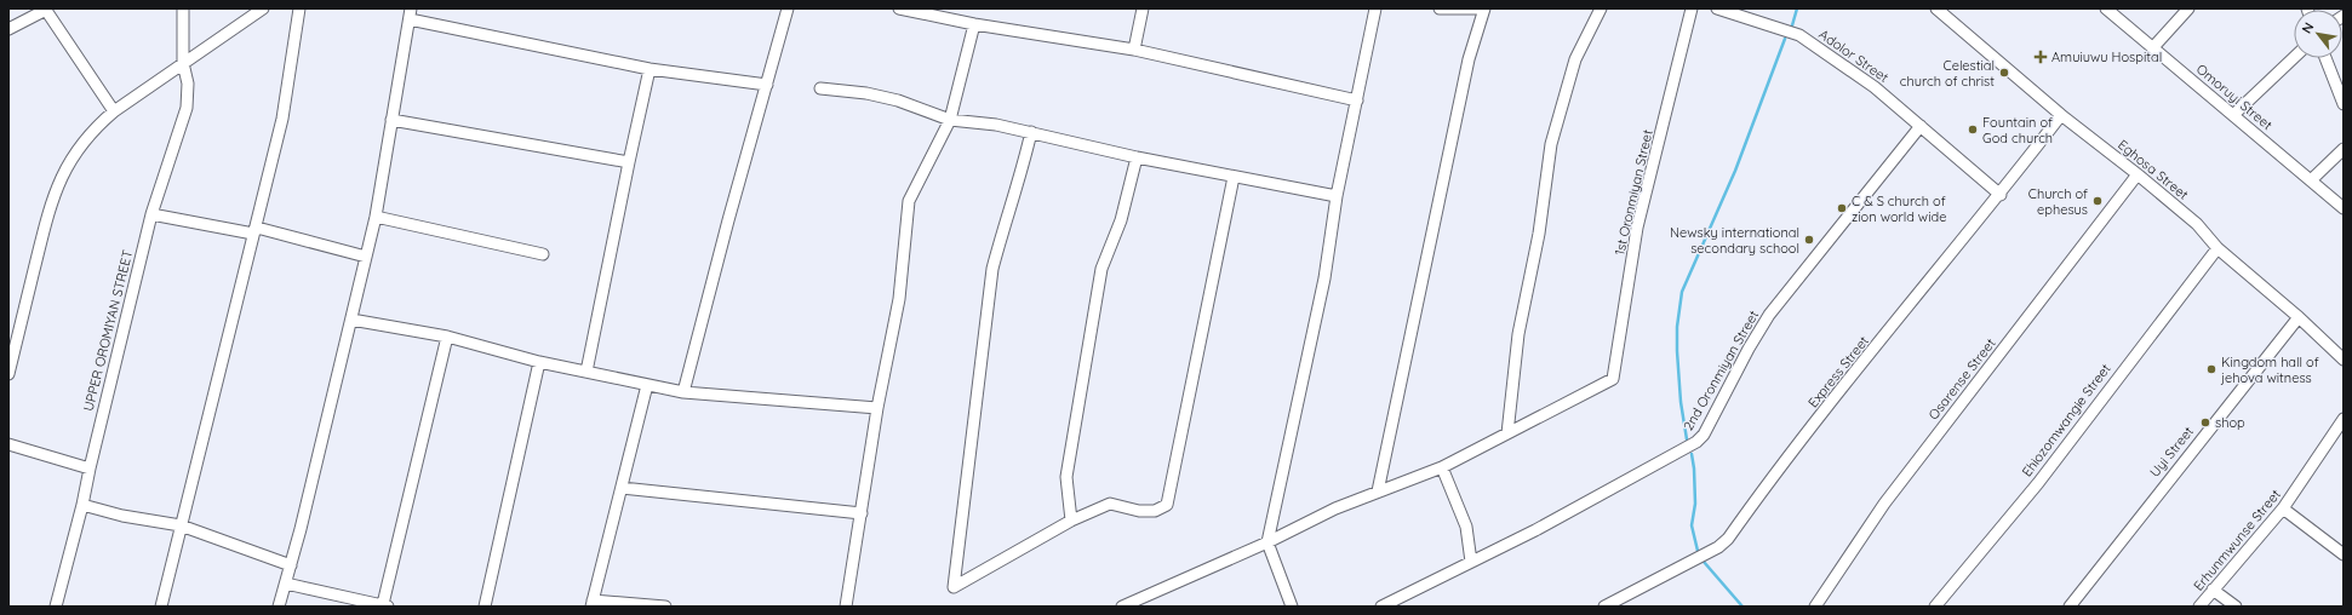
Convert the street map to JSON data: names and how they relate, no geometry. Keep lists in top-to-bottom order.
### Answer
{
  "streets": {
    "street": [
      "Adolor Street",
      "Omoruyi Street",
      "Eghosa Street",
      "1st Oronmiyan Street",
      "UPPER OROMIYAN STREET",
      "2nd Oronmiyan Street",
      "Express Street",
      "Osarense Street",
      "Ehiozomwangie Street",
      "Uyi Street",
      "Erhunmwunse Street"
    ]
  },
  "crossings": [
    ["Adolor Street", "2nd Oronmiyan Street"],
    ["Adolor Street", "Express Street"],
    ["Eghosa Street", "Express Street"],
    ["Eghosa Street", "Osarense Street"],
    ["Eghosa Street", "Ehiozomwangie Street"],
    ["Eghosa Street", "Uyi Street"]
  ],
  "places": {
    "health": ["Amuiuwu Hospital"],
    "other": [
      "Celestial church of christ",
      "Fountain of God church",
      "Church of ephesus",
      "C & S church of zion world wide",
      "Newsky international secondary school",
      "Kingdom hall of jehova witness",
      "shop"
    ]
  },
  "north": "top left"
}
